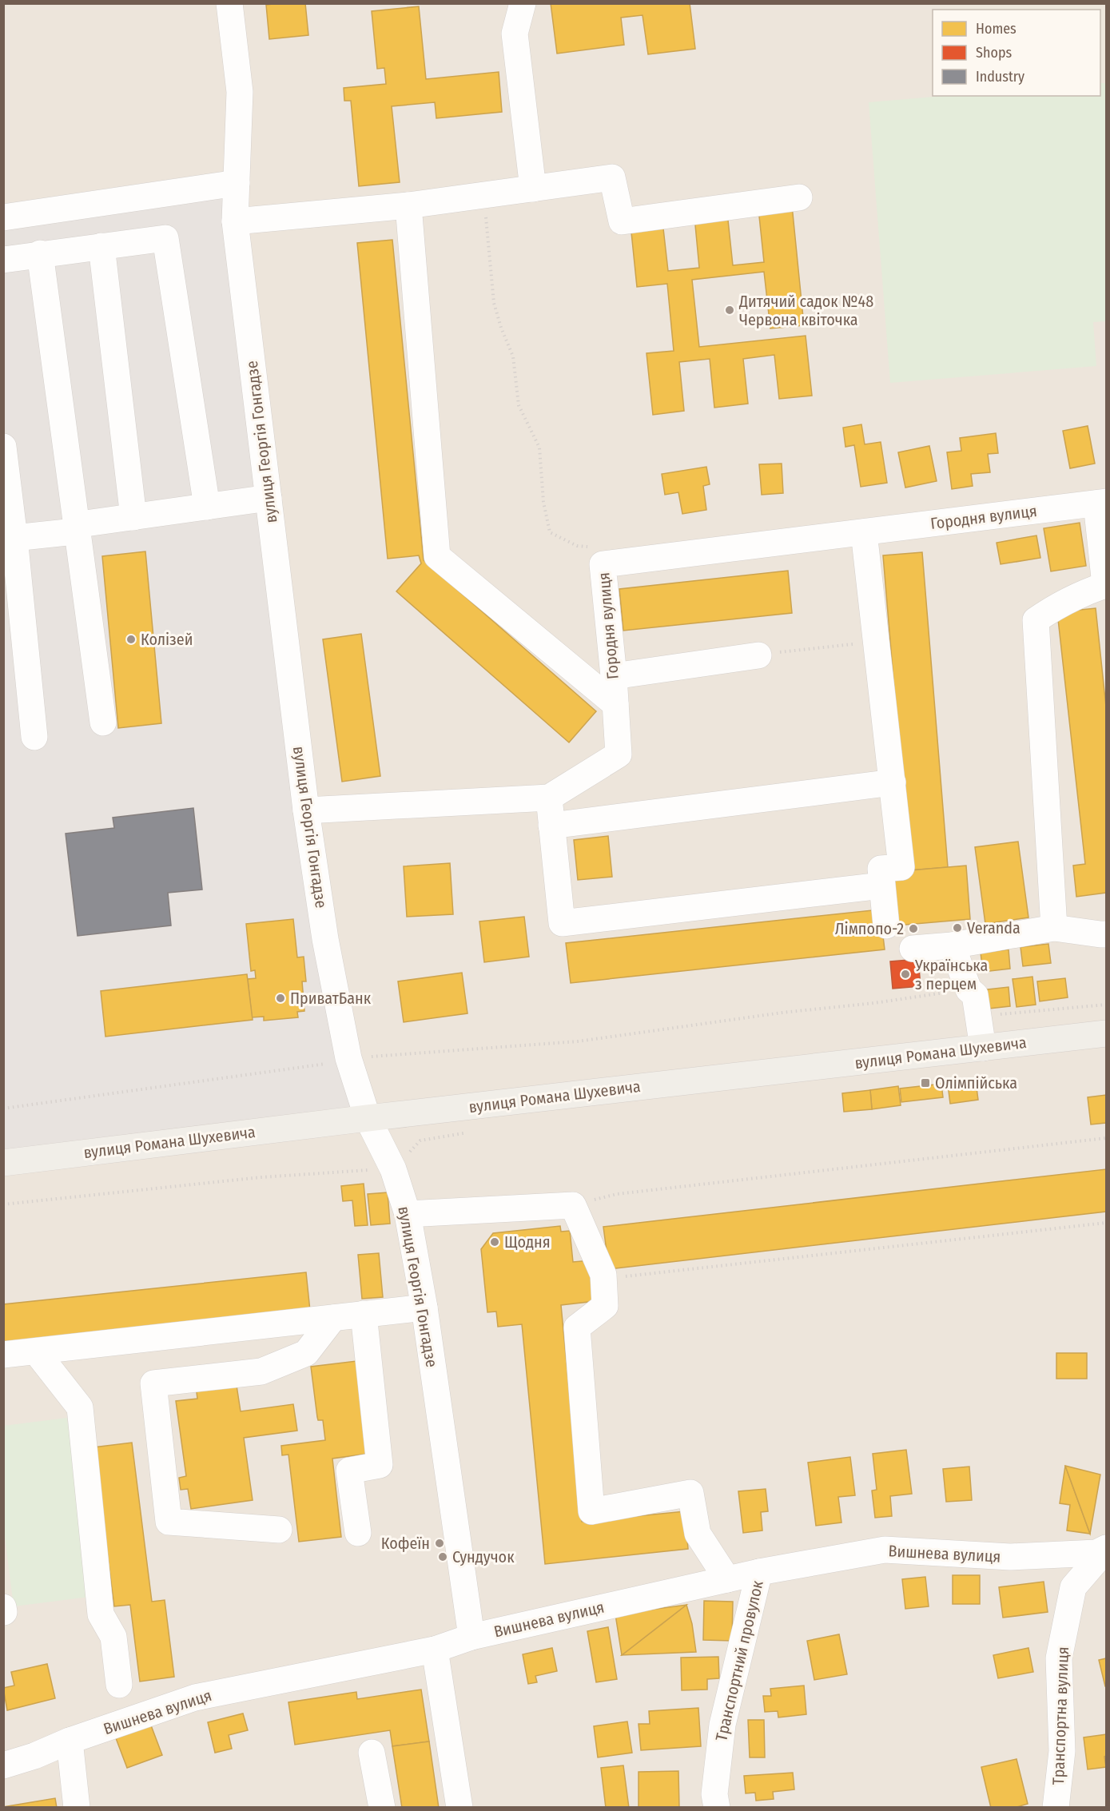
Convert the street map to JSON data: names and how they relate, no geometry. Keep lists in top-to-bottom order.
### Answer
{
  "streets": {
    "main road": ["вулиця Романа Шухевича"],
    "street": [
      "вулиця Георгія Гонгадзе",
      "Городня вулиця",
      "Вишнева вулиця",
      "Транспортний провулок",
      "Транспортна вулиця"
    ]
  },
  "crossings": [
    ["вулиця Георгія Гонгадзе", "Городня вулиця"],
    ["вулиця Георгія Гонгадзе", "вулиця Романа Шухевича"],
    ["вулиця Георгія Гонгадзе", "Вишнева вулиця"],
    ["Вишнева вулиця", "Транспортний провулок"]
  ],
  "places": {
    "other": [
      "Дитячий садок №48 Червона квіточка",
      "Колізей",
      "Veranda",
      "Лімпопо-2",
      "Українська з перцем",
      "ПриватБанк",
      "Щодня",
      "Кофеїн",
      "Сундучок"
    ],
    "transit": ["Олiмпiйська"]
  },
  "legend": ["Homes", "Shops", "Industry"]
}
